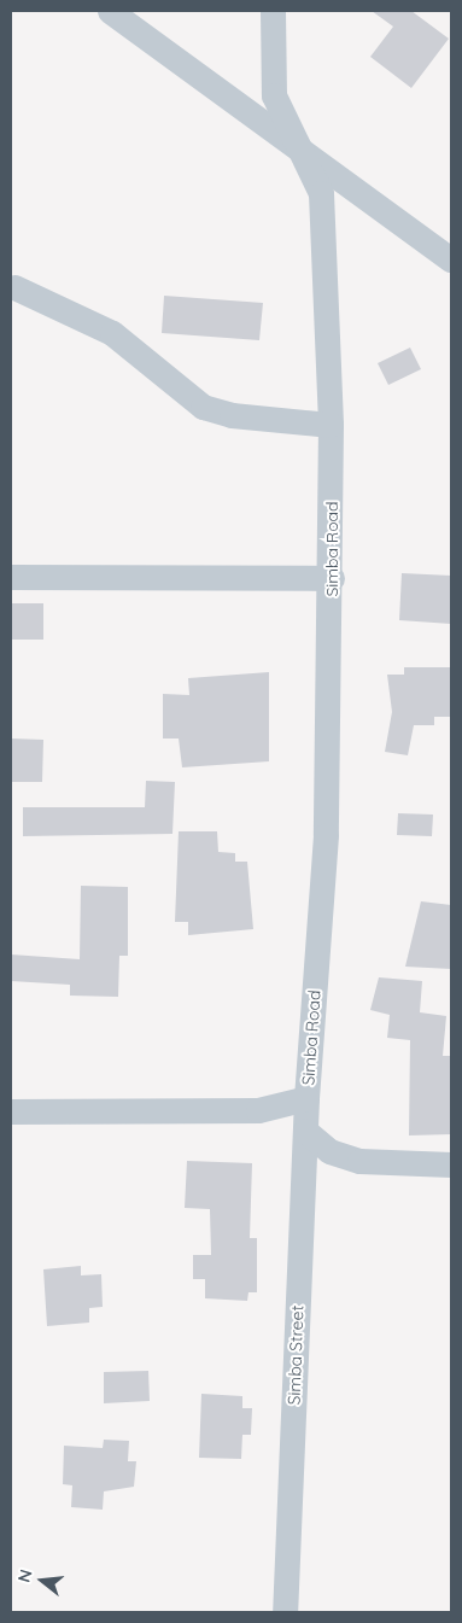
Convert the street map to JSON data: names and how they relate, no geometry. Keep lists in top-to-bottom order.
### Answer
{
  "streets": {
    "street": ["Simba Road", "Simba Street"]
  },
  "crossings": [
    ["Simba Road", "Simba Street"]
  ],
  "north": "left"
}
